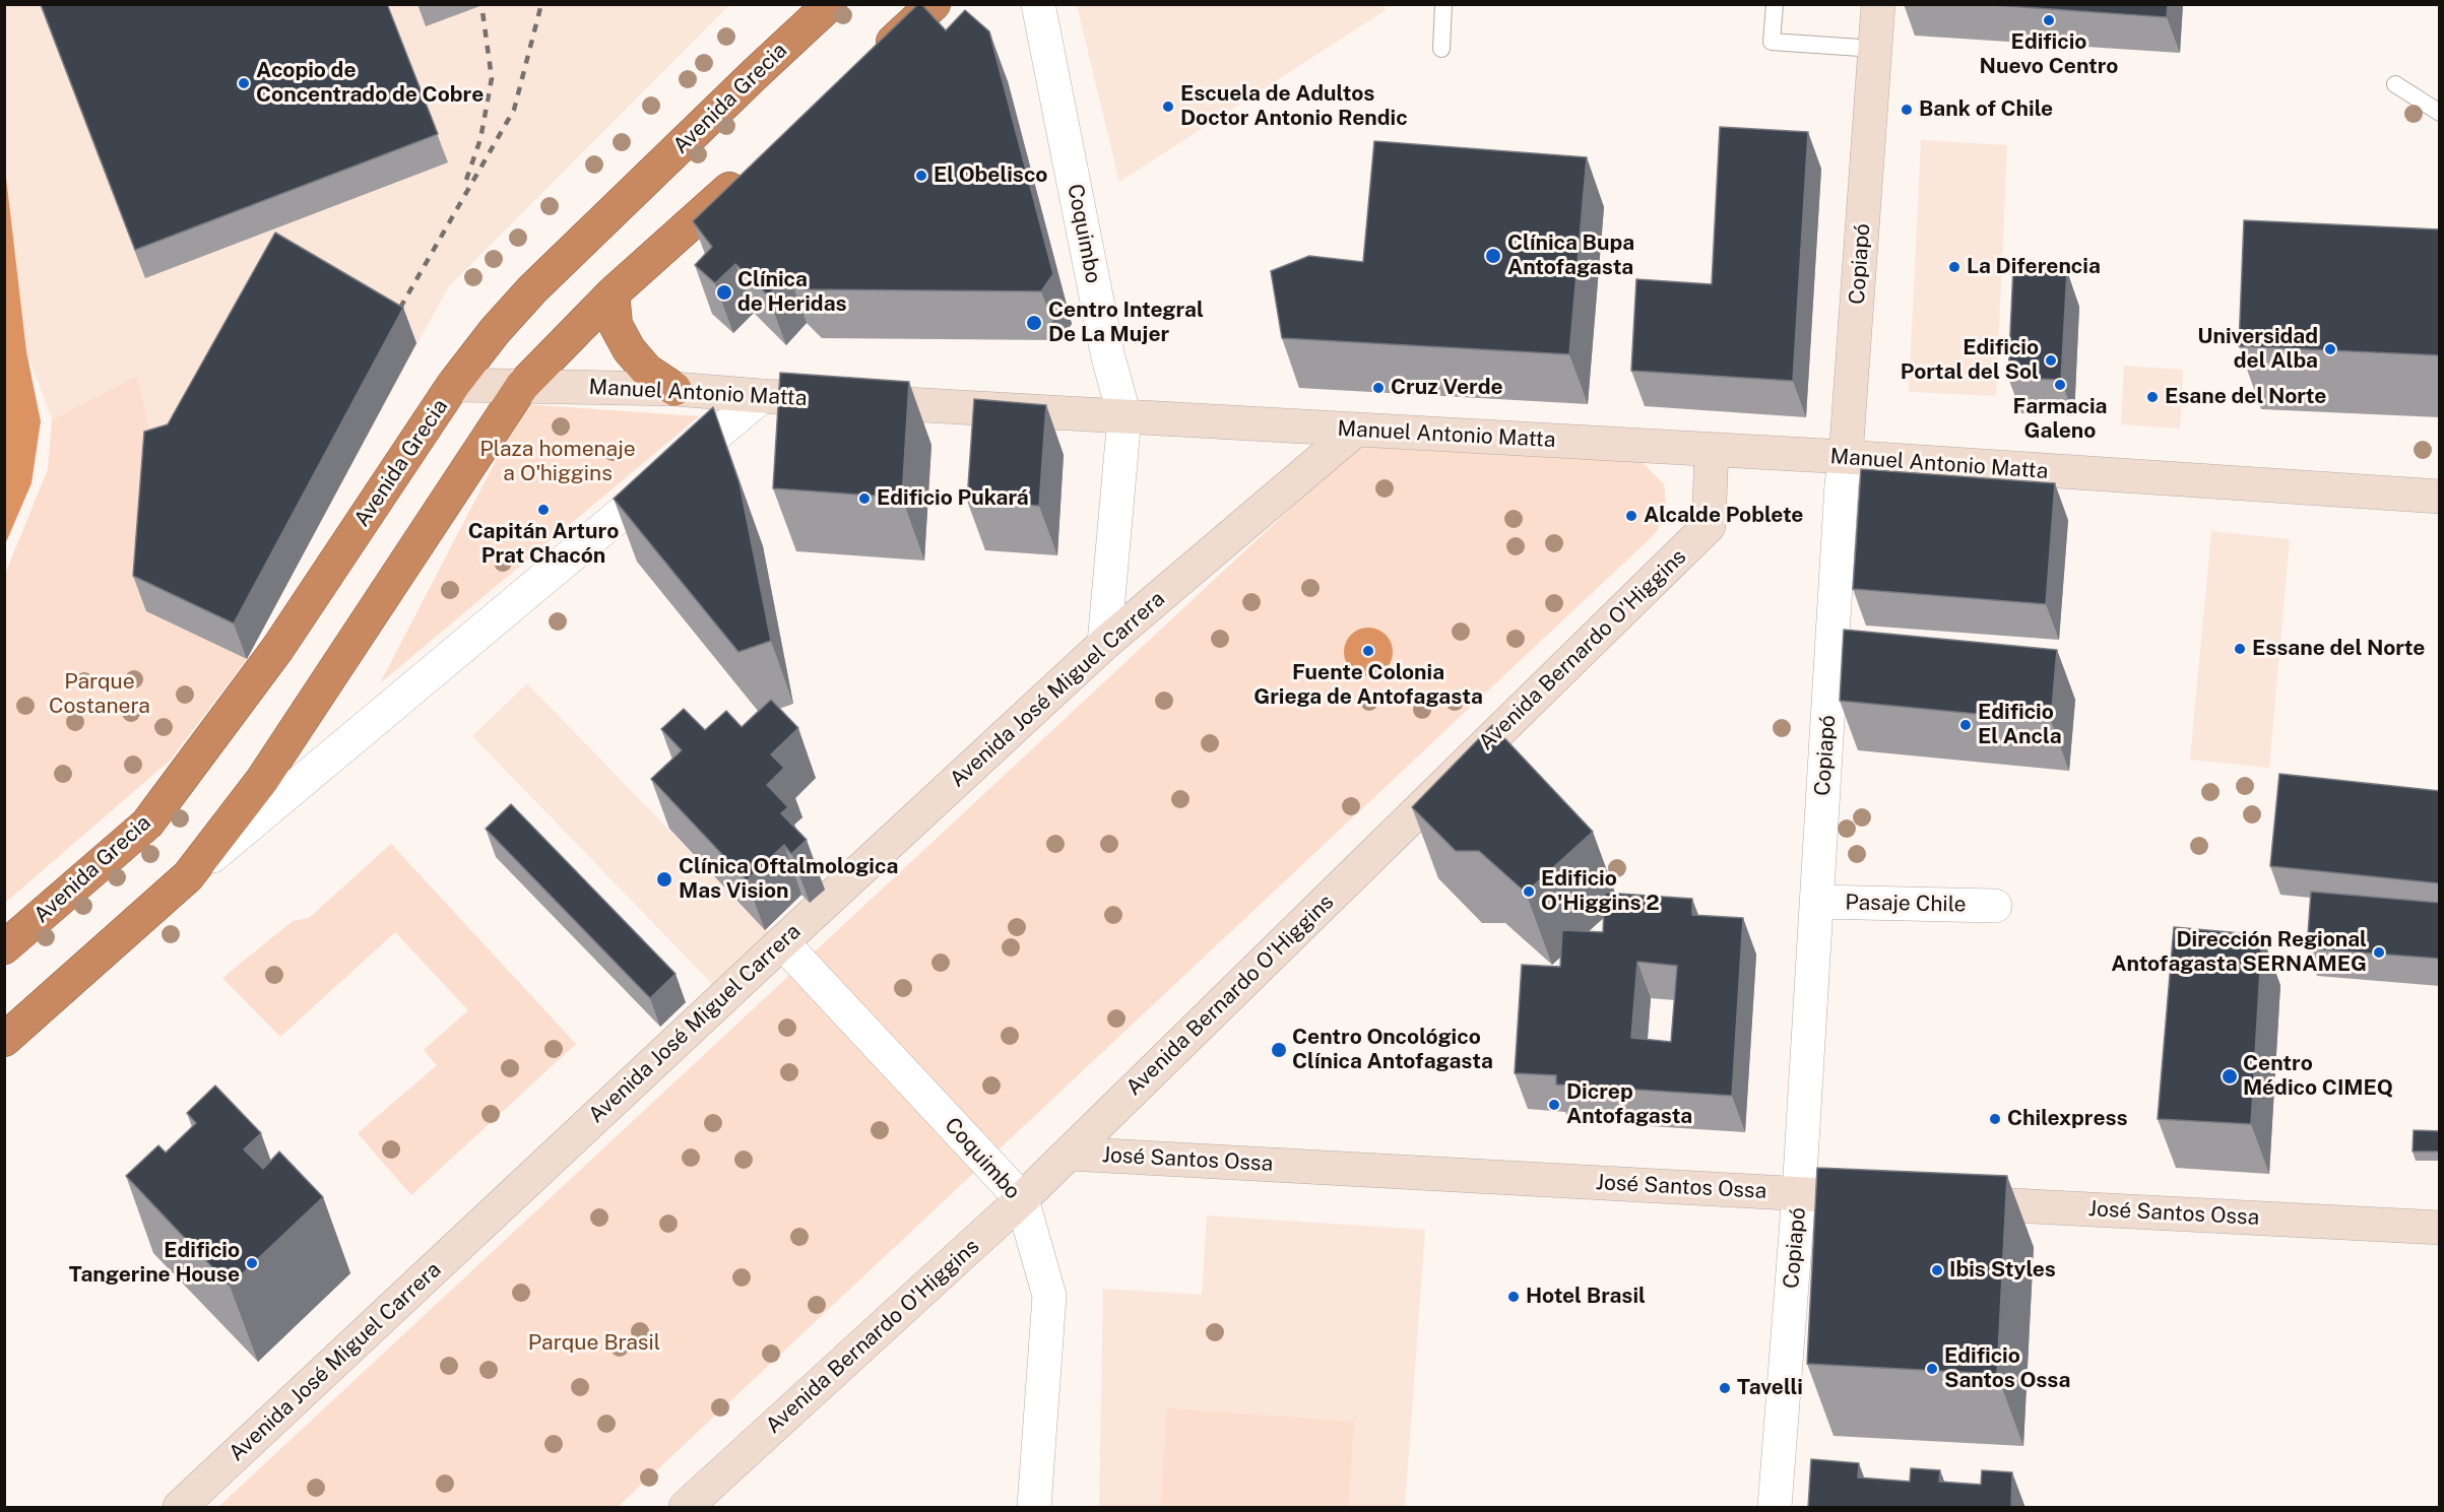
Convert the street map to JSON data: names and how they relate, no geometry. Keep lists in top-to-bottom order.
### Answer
{
  "streets": {
    "highway": ["Avenida Grecia"],
    "main road": [
      "Copiapó",
      "Manuel Antonio Matta",
      "Avenida Bernardo O'Higgins",
      "Avenida José Miguel Carrera",
      "José Santos Ossa"
    ],
    "street": ["Coquimbo", "Pasaje Chile"]
  },
  "crossings": [
    ["Avenida Grecia", "Manuel Antonio Matta"],
    ["Coquimbo", "Manuel Antonio Matta"],
    ["Coquimbo", "Avenida Bernardo O'Higgins"],
    ["Coquimbo", "Avenida José Miguel Carrera"],
    ["Copiapó", "Manuel Antonio Matta"],
    ["Copiapó", "Pasaje Chile"],
    ["Copiapó", "José Santos Ossa"],
    ["Manuel Antonio Matta", "Avenida Bernardo O'Higgins"],
    ["Manuel Antonio Matta", "Avenida José Miguel Carrera"],
    ["Avenida Bernardo O'Higgins", "José Santos Ossa"]
  ],
  "parks": ["Plaza homenaje a O'higgins", "Parque Costanera", "Parque Brasil"],
  "places": [
    "Edificio Nuevo Centro",
    "Acopio de Concentrado de Cobre",
    "Escuela de Adultos Doctor Antonio Rendic",
    "Bank of Chile",
    "El Obelisco",
    "Clínica Bupa Antofagasta",
    "La Diferencia",
    "Clínica de Heridas",
    "Centro Integral De La Mujer",
    "Universidad del Alba",
    "Edificio Portal del Sol",
    "Farmacia Galeno",
    "Cruz Verde",
    "Esane del Norte",
    "Edificio Pukará",
    "Capitán Arturo Prat Chacón",
    "Alcalde Poblete",
    "Essane del Norte",
    "Fuente Colonia Griega de Antofagasta",
    "Edificio El Ancla",
    "Clínica Oftalmologica Mas Vision",
    "Edificio O'Higgins 2",
    "Dirección Regional Antofagasta SERNAMEG",
    "Centro Oncológico Clínica Antofagasta",
    "Centro Médico CIMEQ",
    "Dicrep Antofagasta",
    "Chilexpress",
    "Edificio Tangerine House",
    "Ibis Styles",
    "Hotel Brasil",
    "Edificio Santos Ossa",
    "Tavelli"
  ]
}
